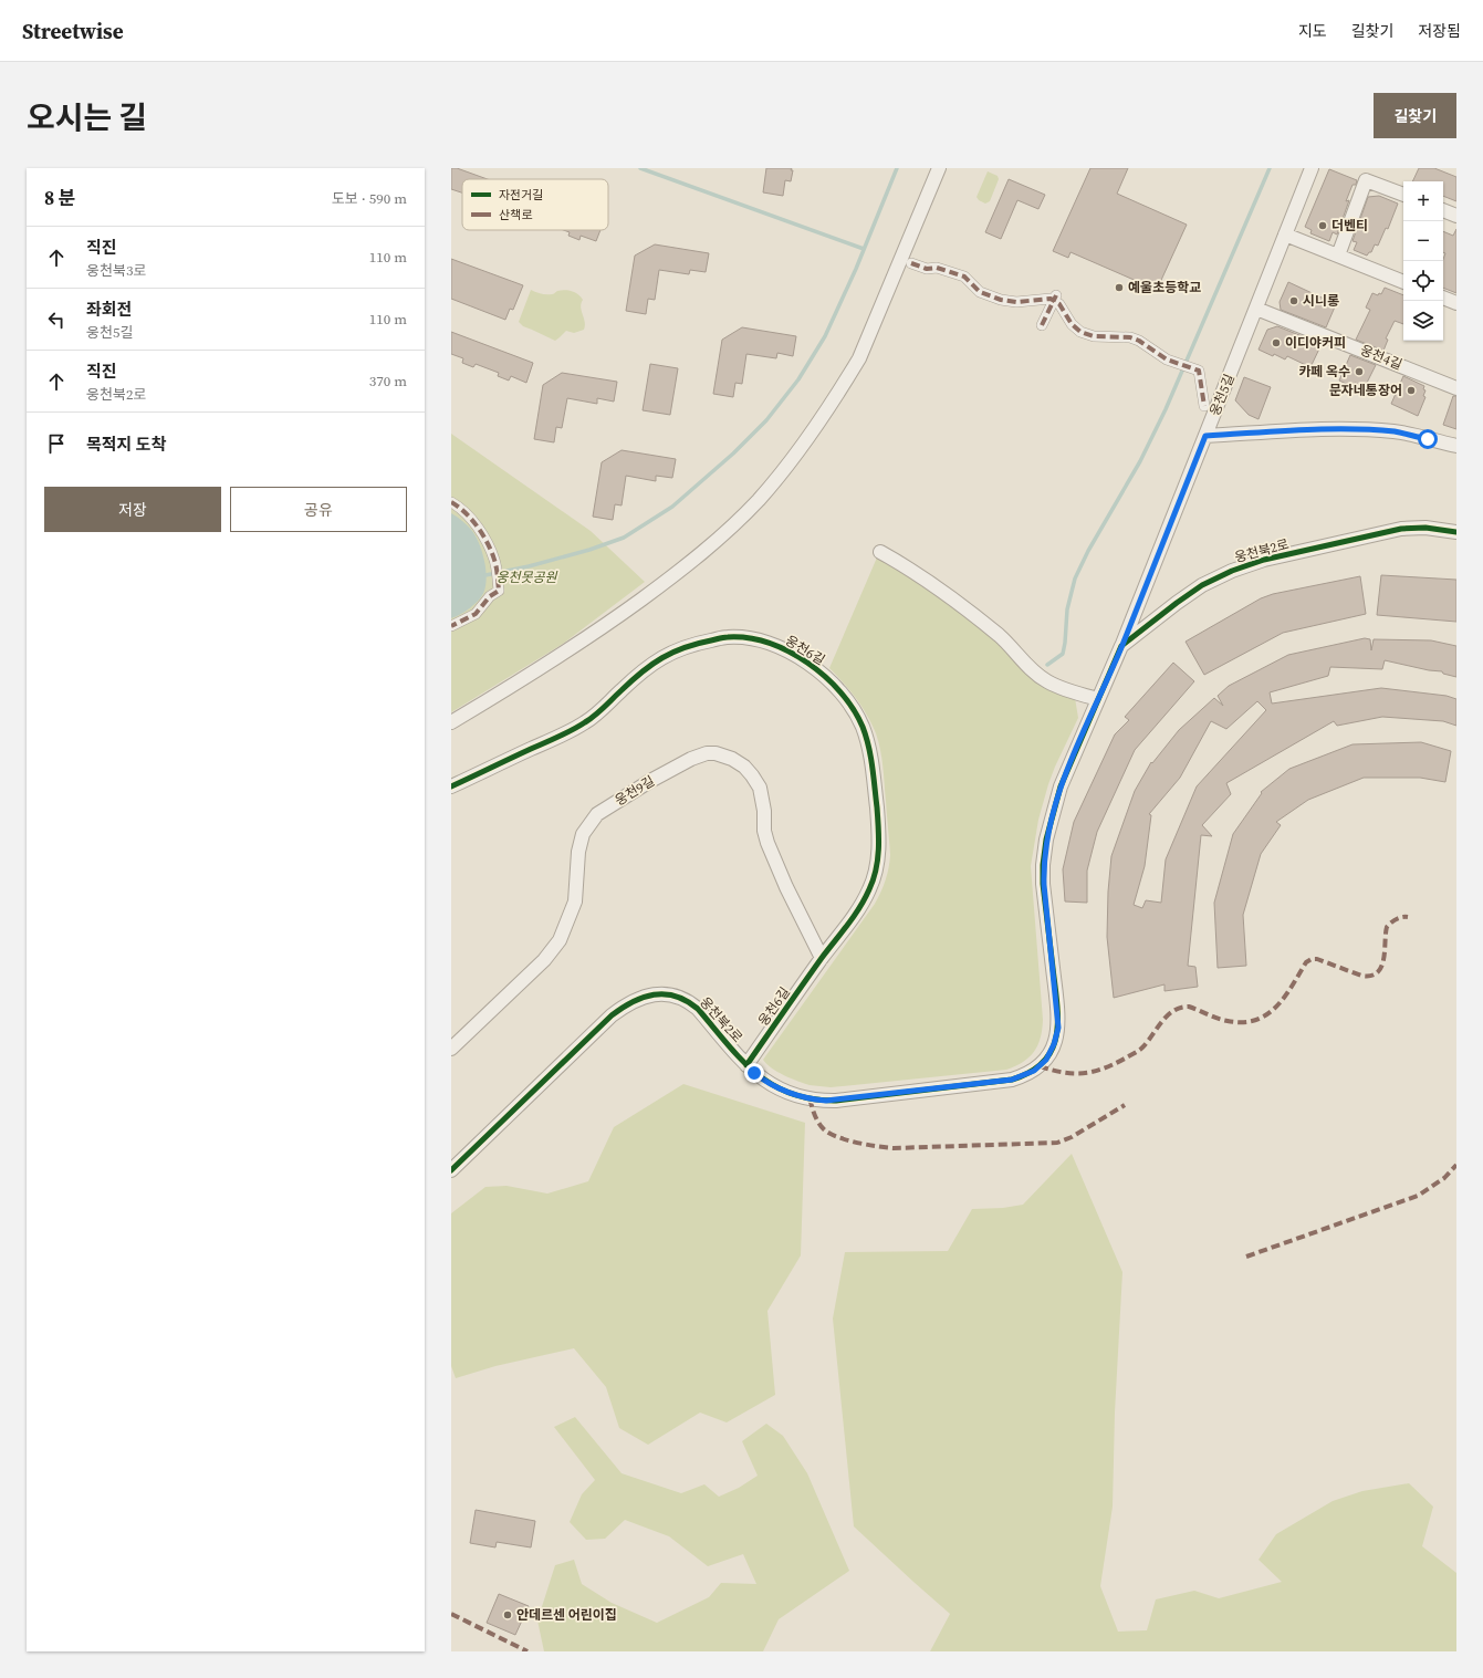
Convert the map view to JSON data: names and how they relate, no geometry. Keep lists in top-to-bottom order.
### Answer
{
  "streets": {
    "street": [
      "웅천4길",
      "웅천5길",
      "웅천북2로",
      "웅천6길",
      "웅천9길"
    ]
  },
  "crossings": [
    ["웅천4길", "웅천5길"],
    ["웅천5길", "웅천북2로"],
    ["웅천북2로", "웅천6길"],
    ["웅천6길", "웅천9길"]
  ],
  "parks": ["웅천못공원"],
  "places": [
    "더벤티",
    "예울초등학교",
    "시니롱",
    "이디야커피",
    "카페 옥수",
    "문자네통장어",
    "안데르센 어린이집"
  ],
  "legend": ["자전거길", "산책로"],
  "page": {
    "header": "Streetwise",
    "nav": ["지도", "길찾기", "저장됨"],
    "title": "오시는 길",
    "buttons": [
      "길찾기",
      ["저장", "공유"]
    ],
    "heading": ["8 분", "도보 · 590 m"],
    "map_buttons": ["+", "−"],
    "list": [
      ["직진", "웅천북3로", "110 m"],
      ["좌회전", "웅천5길", "110 m"],
      ["직진", "웅천북2로", "370 m"],
      "목적지 도착"
    ]
  }
}
